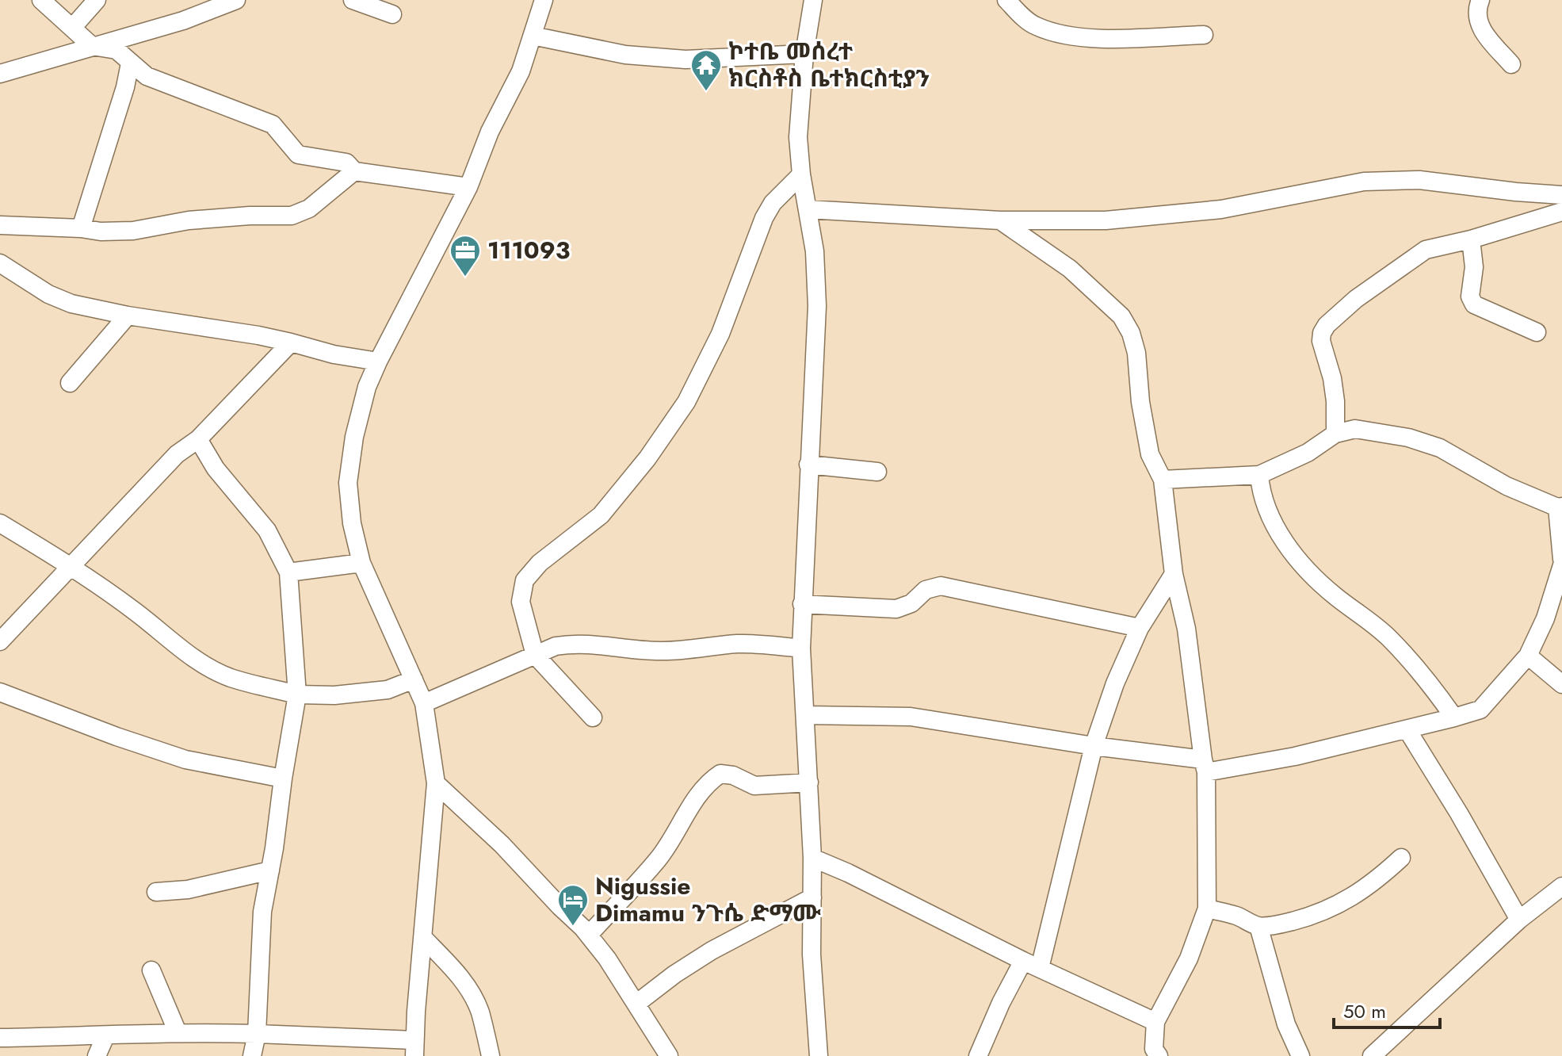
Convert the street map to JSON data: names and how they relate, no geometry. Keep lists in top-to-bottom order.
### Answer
{
  "places": {
    "temple": ["ኮተቤ መሰረተ ክርስቶስ ቤተክርስቲያን"],
    "office": ["111093"],
    "hotel": ["Nigussie Dimamu ንጉሴ ድማሙ"]
  },
  "scale_bar": "50 m"
}
